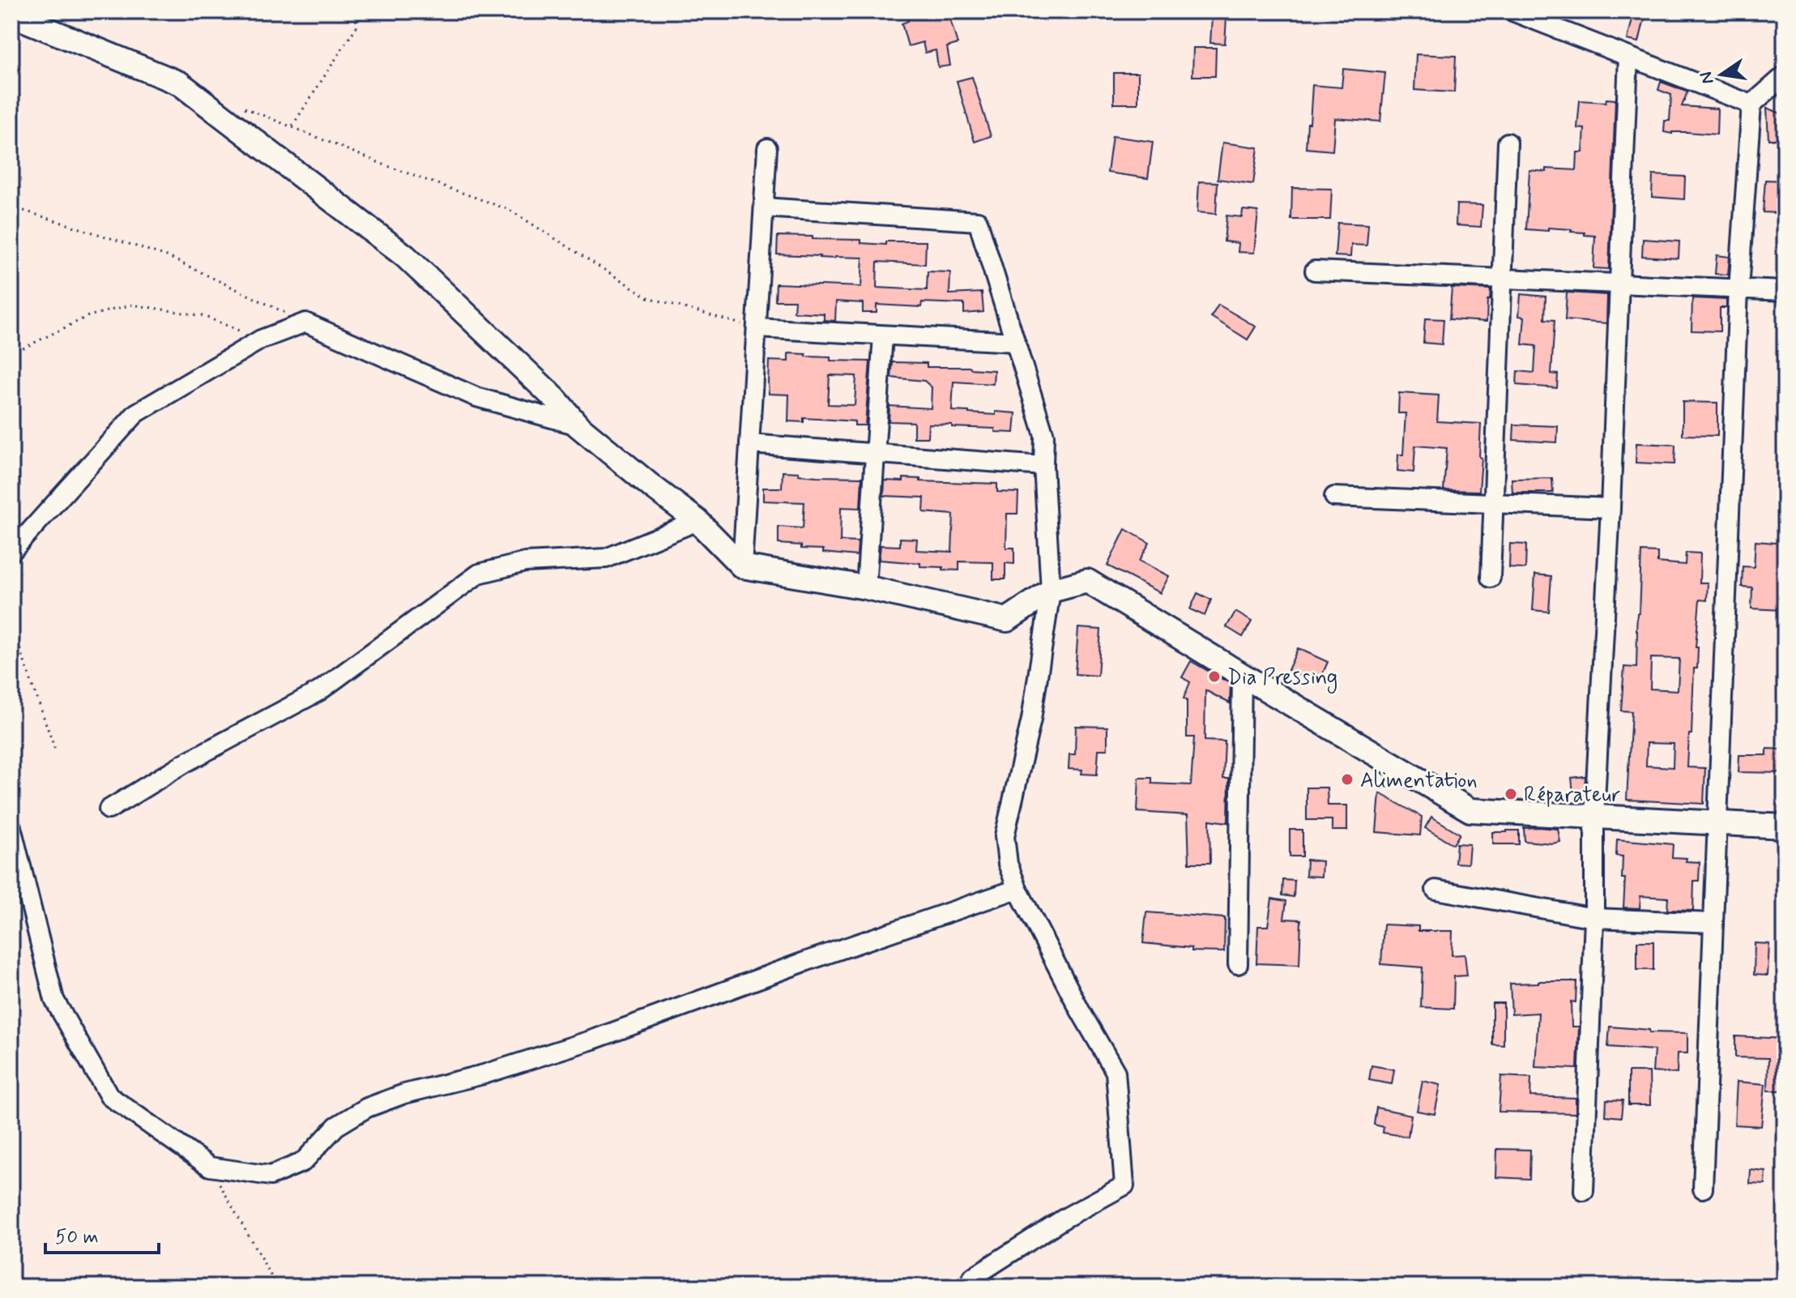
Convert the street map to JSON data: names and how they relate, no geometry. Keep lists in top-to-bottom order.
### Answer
{
  "places": ["Dia Pressing", "Alimentation", "Réparateur"],
  "scale_bar": "50 m",
  "north": "left"
}
